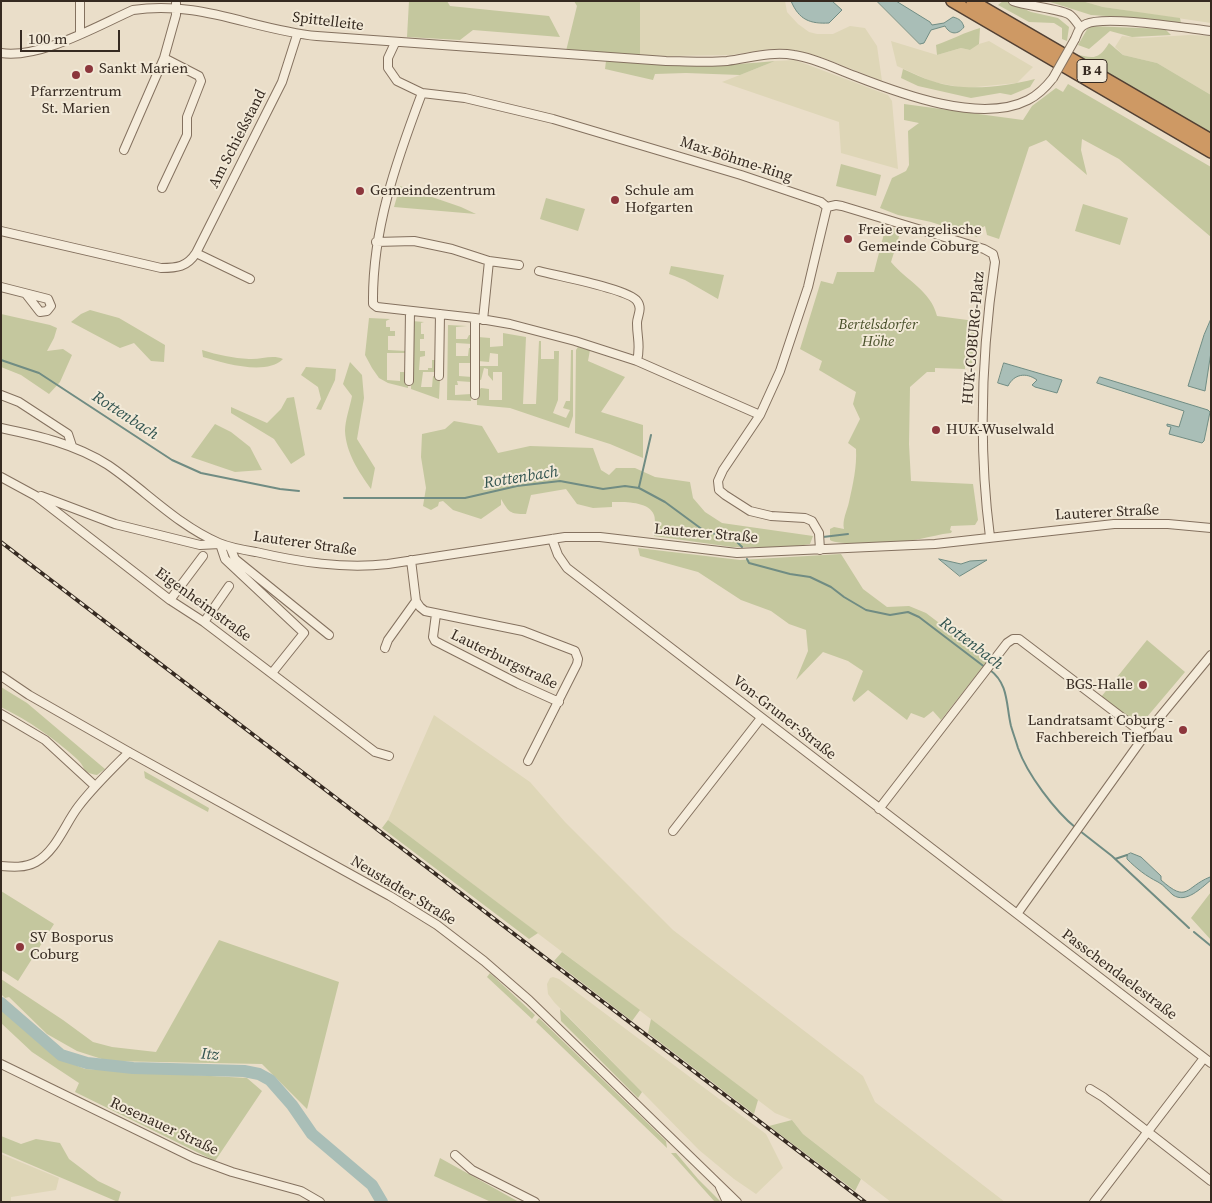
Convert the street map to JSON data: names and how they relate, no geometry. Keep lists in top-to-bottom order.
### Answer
{
  "streets": {
    "highway": ["B 4"],
    "street": [
      "Spittelleite",
      "Am Schießstand",
      "Max-Böhme-Ring",
      "HUK-COBURG-Platz",
      "Lauterer Straße",
      "Eigenheimstraße",
      "Lauterburgstraße",
      "Von-Gruner-Straße",
      "Neustadter Straße",
      "Passchendaelestraße",
      "Rosenauer Straße"
    ]
  },
  "crossings": [
    ["Spittelleite", "Am Schießstand"],
    ["Spittelleite", "Max-Böhme-Ring"],
    ["Max-Böhme-Ring", "HUK-COBURG-Platz"],
    ["HUK-COBURG-Platz", "Lauterer Straße"],
    ["Lauterer Straße", "Von-Gruner-Straße"],
    ["Von-Gruner-Straße", "Passchendaelestraße"]
  ],
  "water": ["Rottenbach", "Itz"],
  "parks": ["Bertelsdorfer Höhe"],
  "places": [
    "Sankt Marien",
    "Pfarrzentrum St. Marien",
    "Gemeindezentrum",
    "Schule am Hofgarten",
    "Freie evangelische Gemeinde Coburg",
    "HUK-Wuselwald",
    "BGS-Halle",
    "Landratsamt Coburg - Fachbereich Tiefbau",
    "SV Bosporus Coburg"
  ],
  "scale_bar": "100 m"
}
